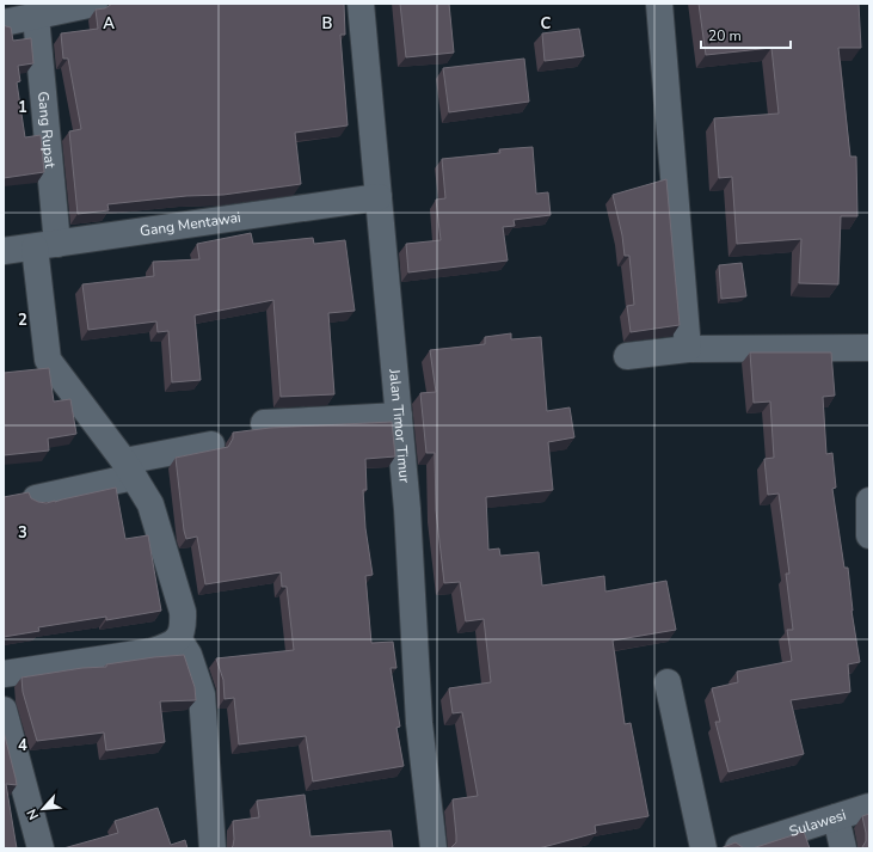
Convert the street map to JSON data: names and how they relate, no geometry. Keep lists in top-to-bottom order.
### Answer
{
  "streets": {
    "street": [
      "Gang Rupat",
      "Gang Mentawai",
      "Jalan Timor Timur",
      "Sulawesi"
    ]
  },
  "crossings": [
    ["Gang Rupat", "Gang Mentawai"],
    ["Gang Mentawai", "Jalan Timor Timur"]
  ],
  "scale_bar": "20 m",
  "north": "bottom left",
  "grid": {
    "columns": ["A", "B", "C"],
    "rows": [
      "1",
      "2",
      "3",
      "4"
    ]
  }
}
